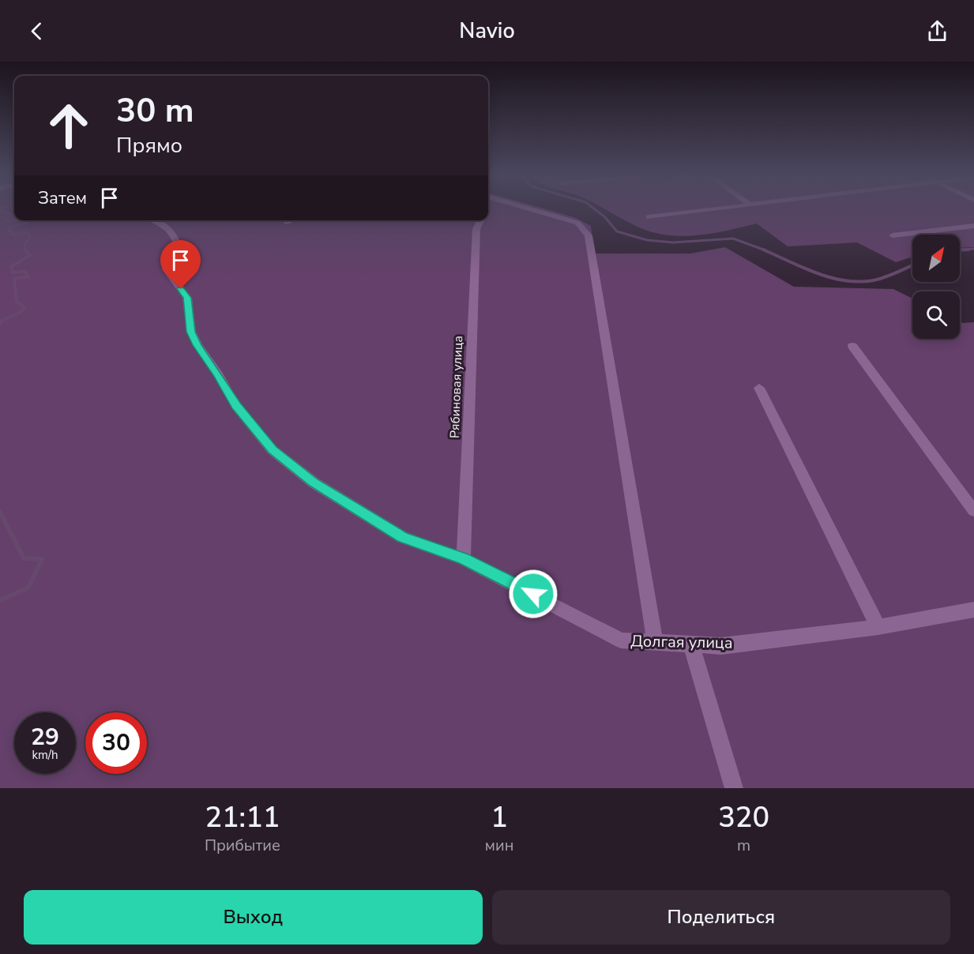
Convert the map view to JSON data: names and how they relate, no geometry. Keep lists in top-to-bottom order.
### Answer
{
  "streets": {
    "street": ["Рябиновая улица", "Долгая улица"]
  },
  "crossings": [
    ["Рябиновая улица", "Долгая улица"]
  ],
  "north": "top right",
  "page": {
    "header": "Navio",
    "turn": ["30 m", "Прямо"],
    "then": "Затем",
    "speed": "29 km/h",
    "limit": "30",
    "eta": [
      "21:11",
      "Прибытие",
      "1",
      "мин",
      "320",
      "m"
    ],
    "buttons": ["Выход", "Поделиться"]
  }
}
